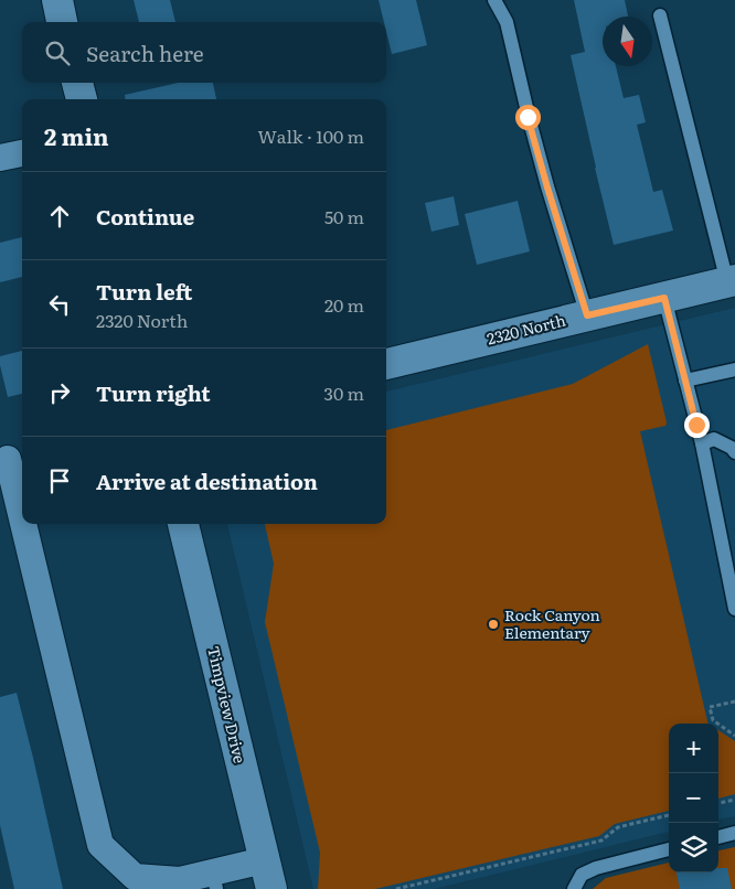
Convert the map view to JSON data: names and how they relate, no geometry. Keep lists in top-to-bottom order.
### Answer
{
  "streets": {
    "street": ["2320 North", "Timpview Drive"]
  },
  "places": ["Rock Canyon Elementary"],
  "north": "bottom",
  "page": {
    "search": "Search here",
    "heading": ["2 min", "Walk · 100 m"],
    "list": [
      ["Continue", "50 m"],
      ["Turn left", "2320 North", "20 m"],
      ["Turn right", "30 m"],
      "Arrive at destination"
    ],
    "map_buttons": ["+", "−"]
  }
}
